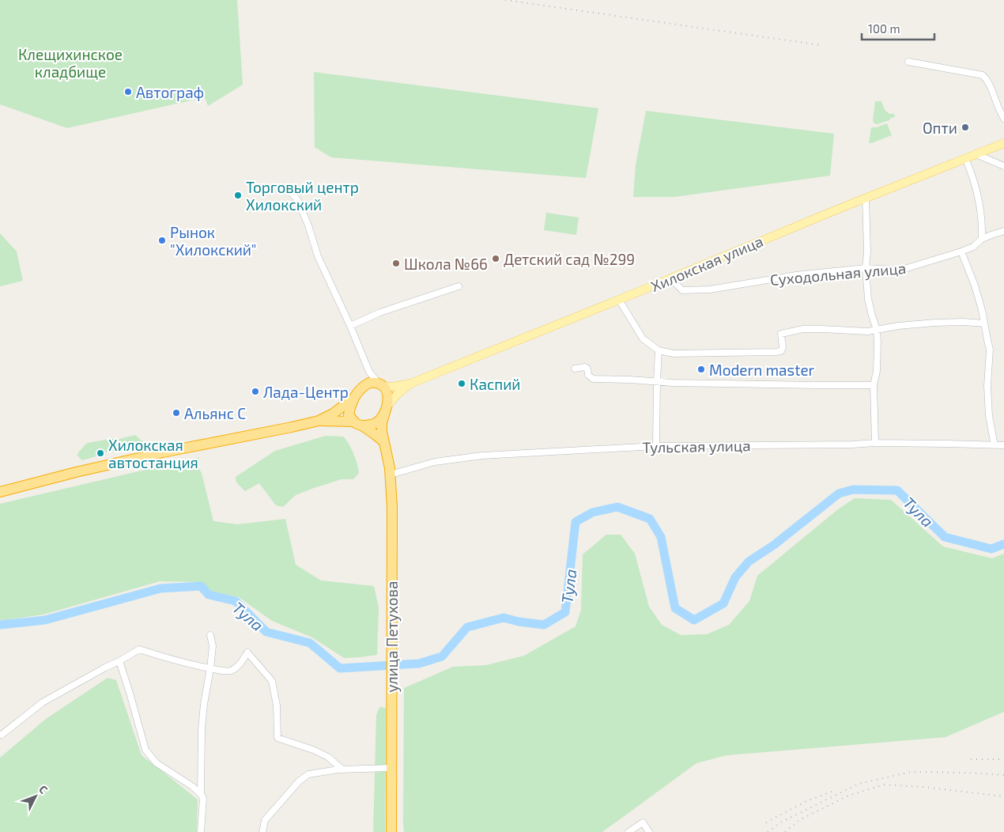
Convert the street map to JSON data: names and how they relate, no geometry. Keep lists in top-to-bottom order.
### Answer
{
  "streets": {
    "highway": ["улица Петухова"],
    "main road": ["Хилокская улица"],
    "street": ["Суходольная улица", "Тульская улица"]
  },
  "crossings": [
    ["Хилокская улица", "Суходольная улица"],
    ["Тульская улица", "улица Петухова"]
  ],
  "water": ["Тула"],
  "parks": ["Клещихинское кладбище"],
  "places": [
    "Автограф",
    "Опти",
    "Торговый центр Хилокский",
    "Рынок \"Хилокский\"",
    "Детский сад №299",
    "Школа №66",
    "Modern master",
    "Каспий",
    "Лада-Центр",
    "Альянс С",
    "Хилокская автостанция"
  ],
  "scale_bar": "100 m",
  "north": "top right"
}
